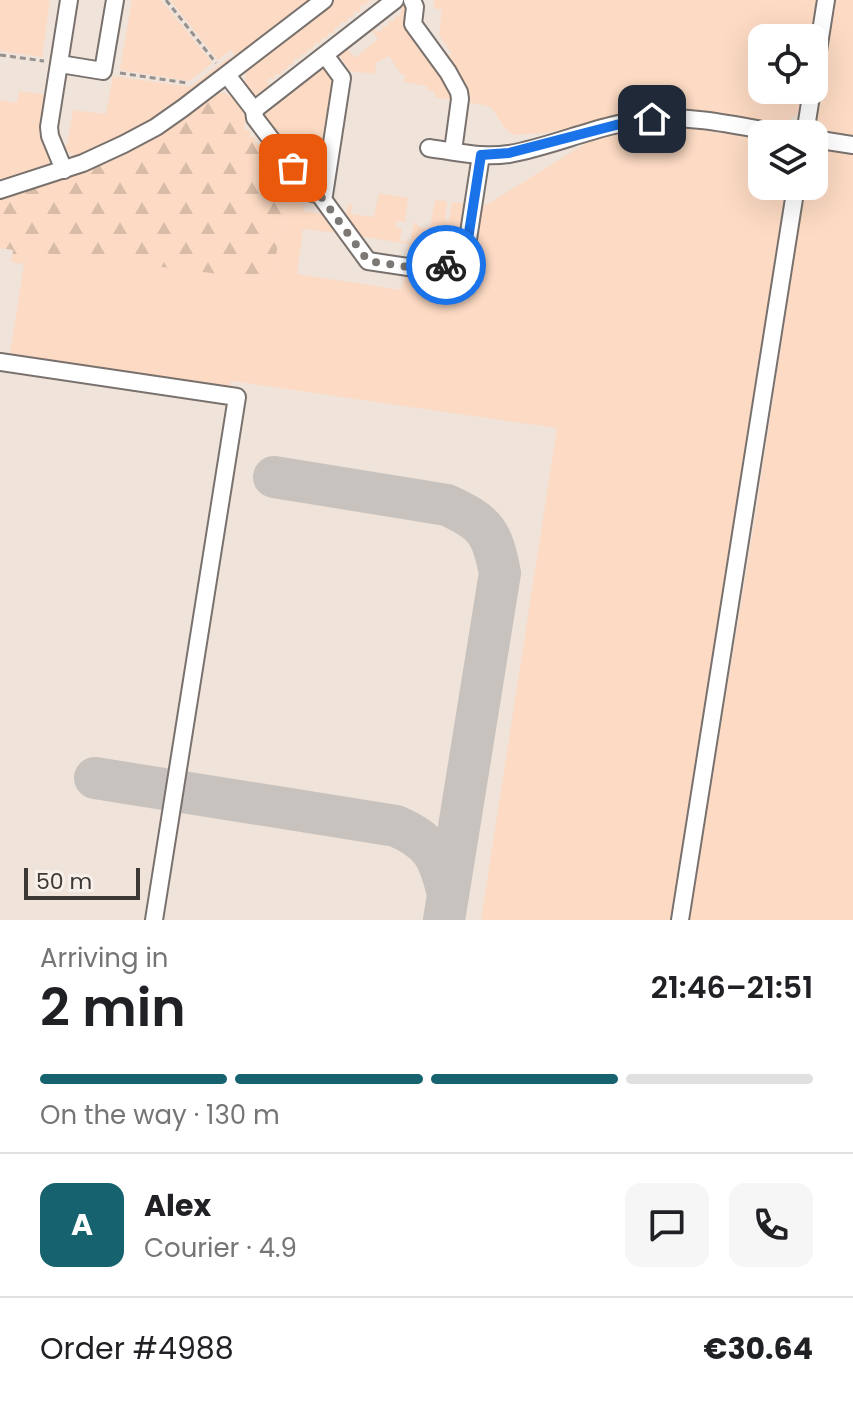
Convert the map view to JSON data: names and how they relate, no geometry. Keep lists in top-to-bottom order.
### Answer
{
  "scale_bar": "50 m",
  "page": {
    "scale": "50 m",
    "heading": ["2 min", "Arriving in", "21:46–21:51"],
    "panel": [
      "Alex",
      "Courier · 4.9",
      "Order #4988",
      "€30.64"
    ],
    "bar": "On the way · 130 m",
    "round": "A"
  }
}
